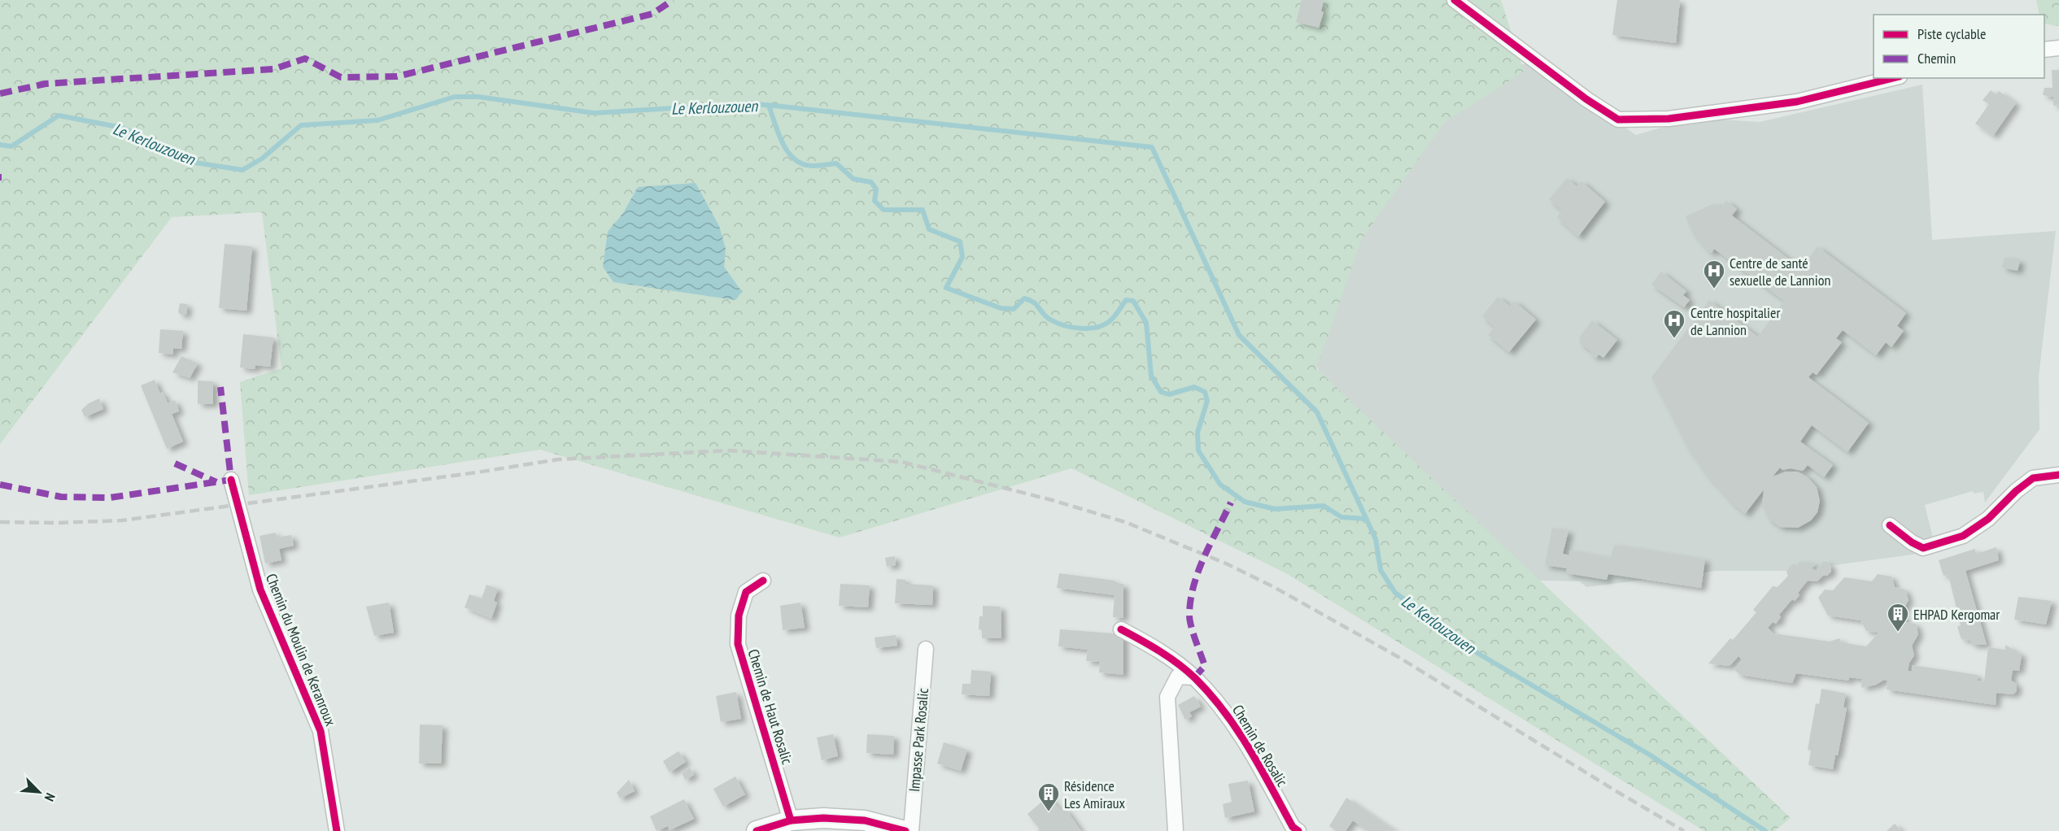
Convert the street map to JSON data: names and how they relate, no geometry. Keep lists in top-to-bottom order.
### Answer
{
  "streets": {
    "street": [
      "Chemin du Moulin de Keranroux",
      "Chemin de Haut Rosalic",
      "Impasse Park Rosalic",
      "Chemin de Rosalic"
    ]
  },
  "water": ["Le Kerlouzouen"],
  "places": {
    "hospital": ["Centre de santé sexuelle de Lannion", "Centre hospitalier de Lannion"],
    "building": ["EHPAD Kergomar", "Résidence Les Amiraux"]
  },
  "legend": ["Piste cyclable", "Chemin"],
  "north": "bottom right"
}
